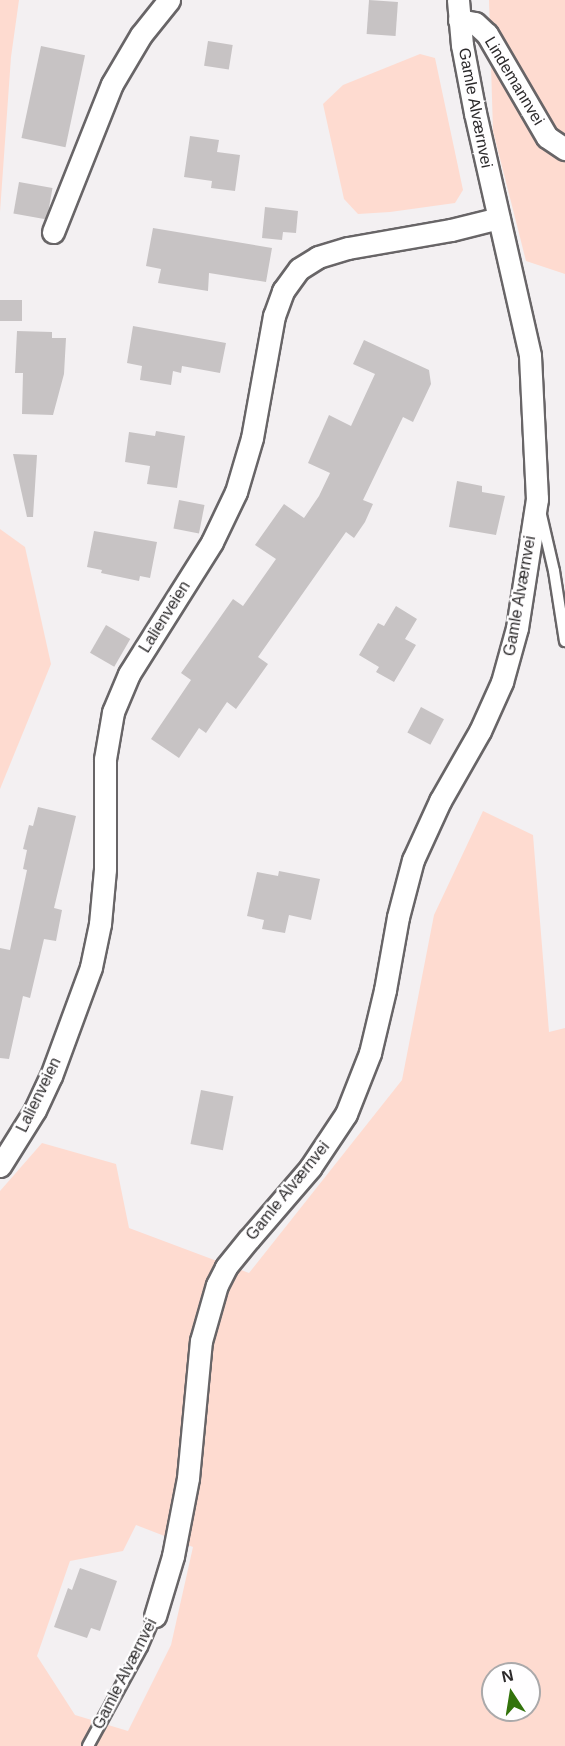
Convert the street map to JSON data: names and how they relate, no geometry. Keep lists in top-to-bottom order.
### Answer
{
  "streets": {
    "street": ["Lindemannvei", "Gamle Alværnvei", "Lalienveien"]
  },
  "crossings": [
    ["Lindemannvei", "Gamle Alværnvei"],
    ["Gamle Alværnvei", "Lalienveien"]
  ],
  "north": "top"
}
